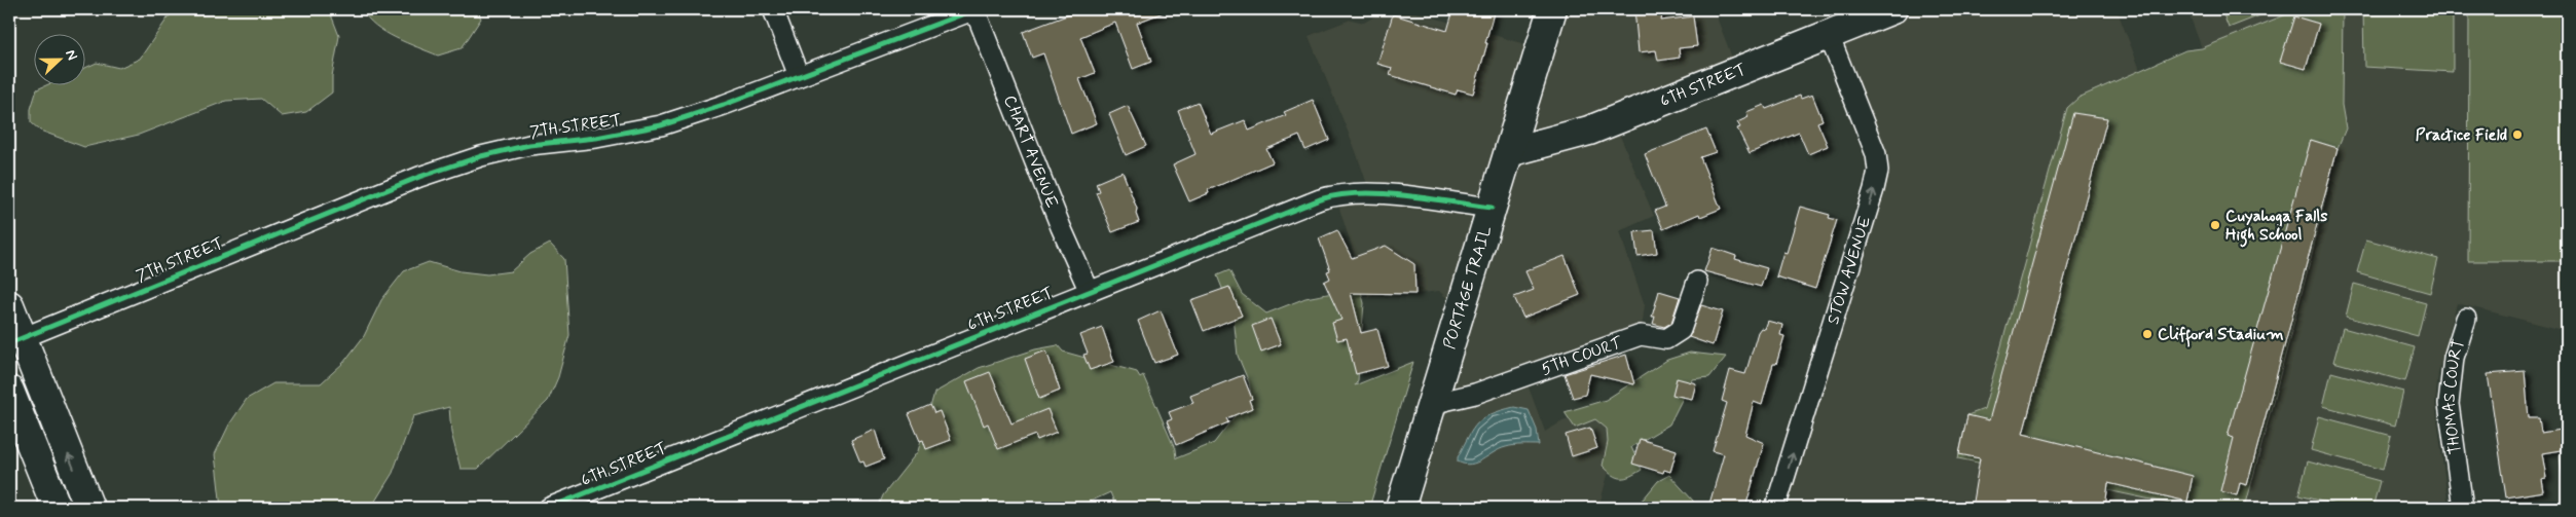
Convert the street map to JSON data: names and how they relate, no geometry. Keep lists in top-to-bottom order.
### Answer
{
  "streets": {
    "main road": ["6TH STREET", "PORTAGE TRAIL"],
    "street": [
      "7TH STREET",
      "CHART AVENUE",
      "STOW AVENUE",
      "5TH COURT",
      "THOMAS COURT"
    ]
  },
  "crossings": [
    ["6TH STREET", "CHART AVENUE"],
    ["6TH STREET", "STOW AVENUE"],
    ["6TH STREET", "PORTAGE TRAIL"],
    ["7TH STREET", "CHART AVENUE"],
    ["PORTAGE TRAIL", "5TH COURT"]
  ],
  "one_way": ["STOW AVENUE"],
  "places": ["Practice Field", "Cuyahoga Falls High School", "Clifford Stadium"],
  "north": "right"
}
